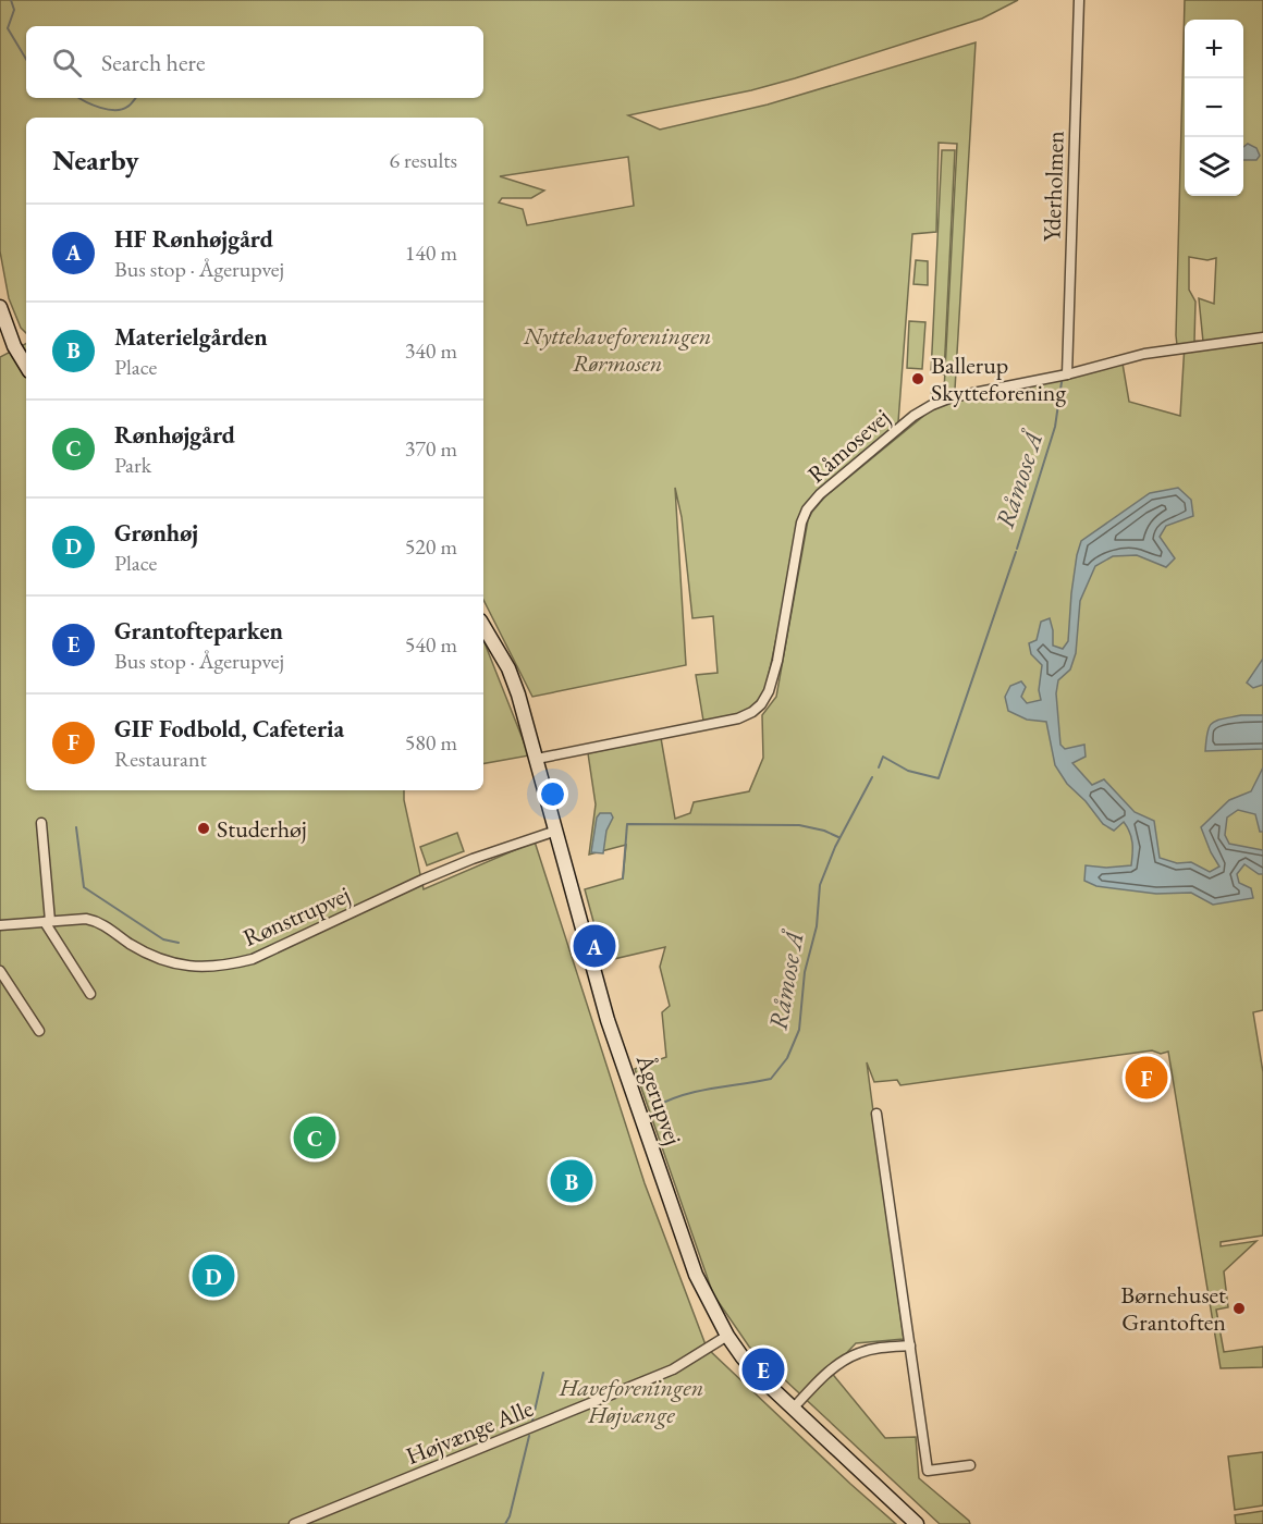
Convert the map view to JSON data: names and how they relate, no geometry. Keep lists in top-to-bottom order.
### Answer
{
  "streets": {
    "street": [
      "Yderholmen",
      "Råmosevej",
      "Rønstrupvej",
      "Ågerupvej",
      "Højvænge Alle"
    ]
  },
  "crossings": [
    ["Yderholmen", "Råmosevej"],
    ["Råmosevej", "Ågerupvej"],
    ["Rønstrupvej", "Ågerupvej"],
    ["Ågerupvej", "Højvænge Alle"]
  ],
  "water": ["Råmose Å"],
  "parks": ["Nyttehaveforeningen Rørmosen", "Haveforeningen Højvænge"],
  "places": ["Ballerup Skytteforening", "Studerhøj", "Børnehuset Grantoften"],
  "page": {
    "map_buttons": ["+", "−"],
    "search": "Search here",
    "heading": ["Nearby", "6 results"],
    "list": [
      {
        "mark": "A",
        "name": "HF Rønhøjgård",
        "note": "Bus stop · Ågerupvej",
        "value": "140 m"
      },
      {
        "mark": "B",
        "name": "Materielgården",
        "note": "Place",
        "value": "340 m"
      },
      {
        "mark": "C",
        "name": "Rønhøjgård",
        "note": "Park",
        "value": "370 m"
      },
      {
        "mark": "D",
        "name": "Grønhøj",
        "note": "Place",
        "value": "520 m"
      },
      {
        "mark": "E",
        "name": "Grantofteparken",
        "note": "Bus stop · Ågerupvej",
        "value": "540 m"
      },
      {
        "mark": "F",
        "name": "GIF Fodbold, Cafeteria",
        "note": "Restaurant",
        "value": "580 m"
      }
    ],
    "pins": [
      "A",
      "F",
      "C",
      "B",
      "D",
      "E"
    ]
  }
}
